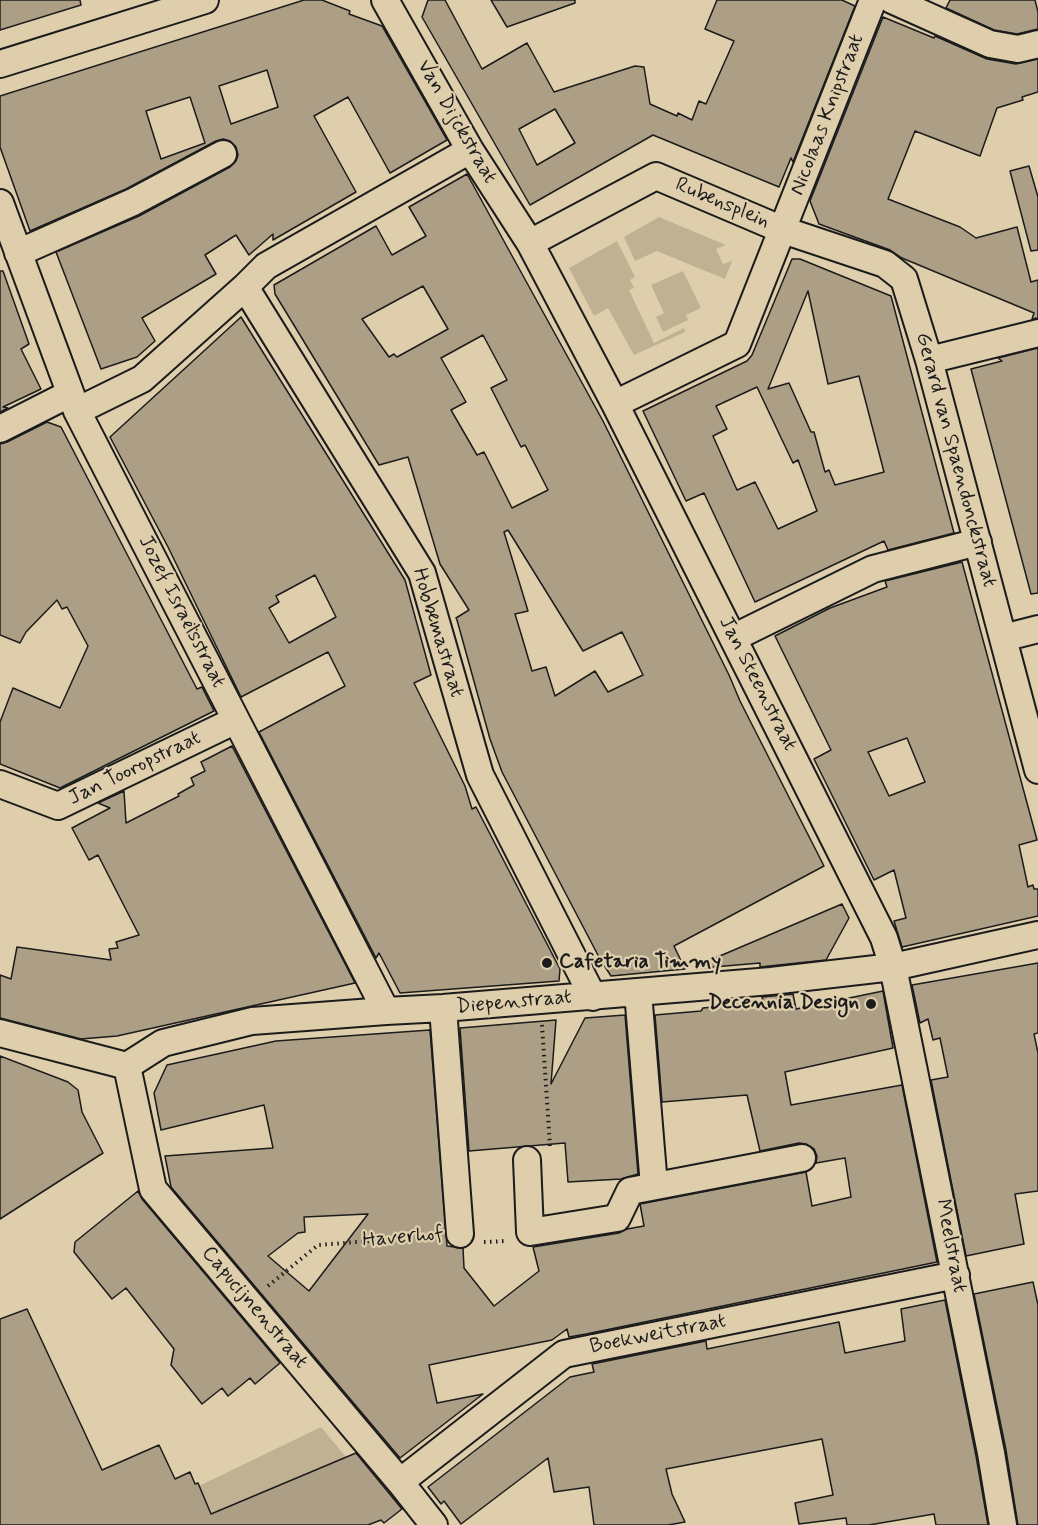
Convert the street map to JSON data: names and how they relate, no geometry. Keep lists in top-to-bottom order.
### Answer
{
  "streets": {
    "street": [
      "Nicolaas Knipstraat",
      "Van Dijckstraat",
      "Rubensplein",
      "Gerard van Spaendonckstraat",
      "Jozef Israëlsstraat",
      "Hobbemastraat",
      "Jan Steenstraat",
      "Jan Tooropstraat",
      "Diepenstraat",
      "Haverhof",
      "Meelstraat",
      "Capucijnenstraat",
      "Boekweitstraat"
    ]
  },
  "crossings": [
    ["Nicolaas Knipstraat", "Rubensplein"],
    ["Nicolaas Knipstraat", "Gerard van Spaendonckstraat"],
    ["Van Dijckstraat", "Rubensplein"],
    ["Rubensplein", "Gerard van Spaendonckstraat"],
    ["Rubensplein", "Jan Steenstraat"],
    ["Jozef Israëlsstraat", "Jan Tooropstraat"],
    ["Jozef Israëlsstraat", "Diepenstraat"],
    ["Hobbemastraat", "Diepenstraat"],
    ["Jan Steenstraat", "Diepenstraat"],
    ["Jan Steenstraat", "Meelstraat"],
    ["Diepenstraat", "Haverhof"],
    ["Diepenstraat", "Meelstraat"],
    ["Diepenstraat", "Capucijnenstraat"],
    ["Haverhof", "Capucijnenstraat"],
    ["Meelstraat", "Boekweitstraat"],
    ["Capucijnenstraat", "Boekweitstraat"]
  ],
  "places": ["Cafetaria Timmy", "Decennia Design"]
}
